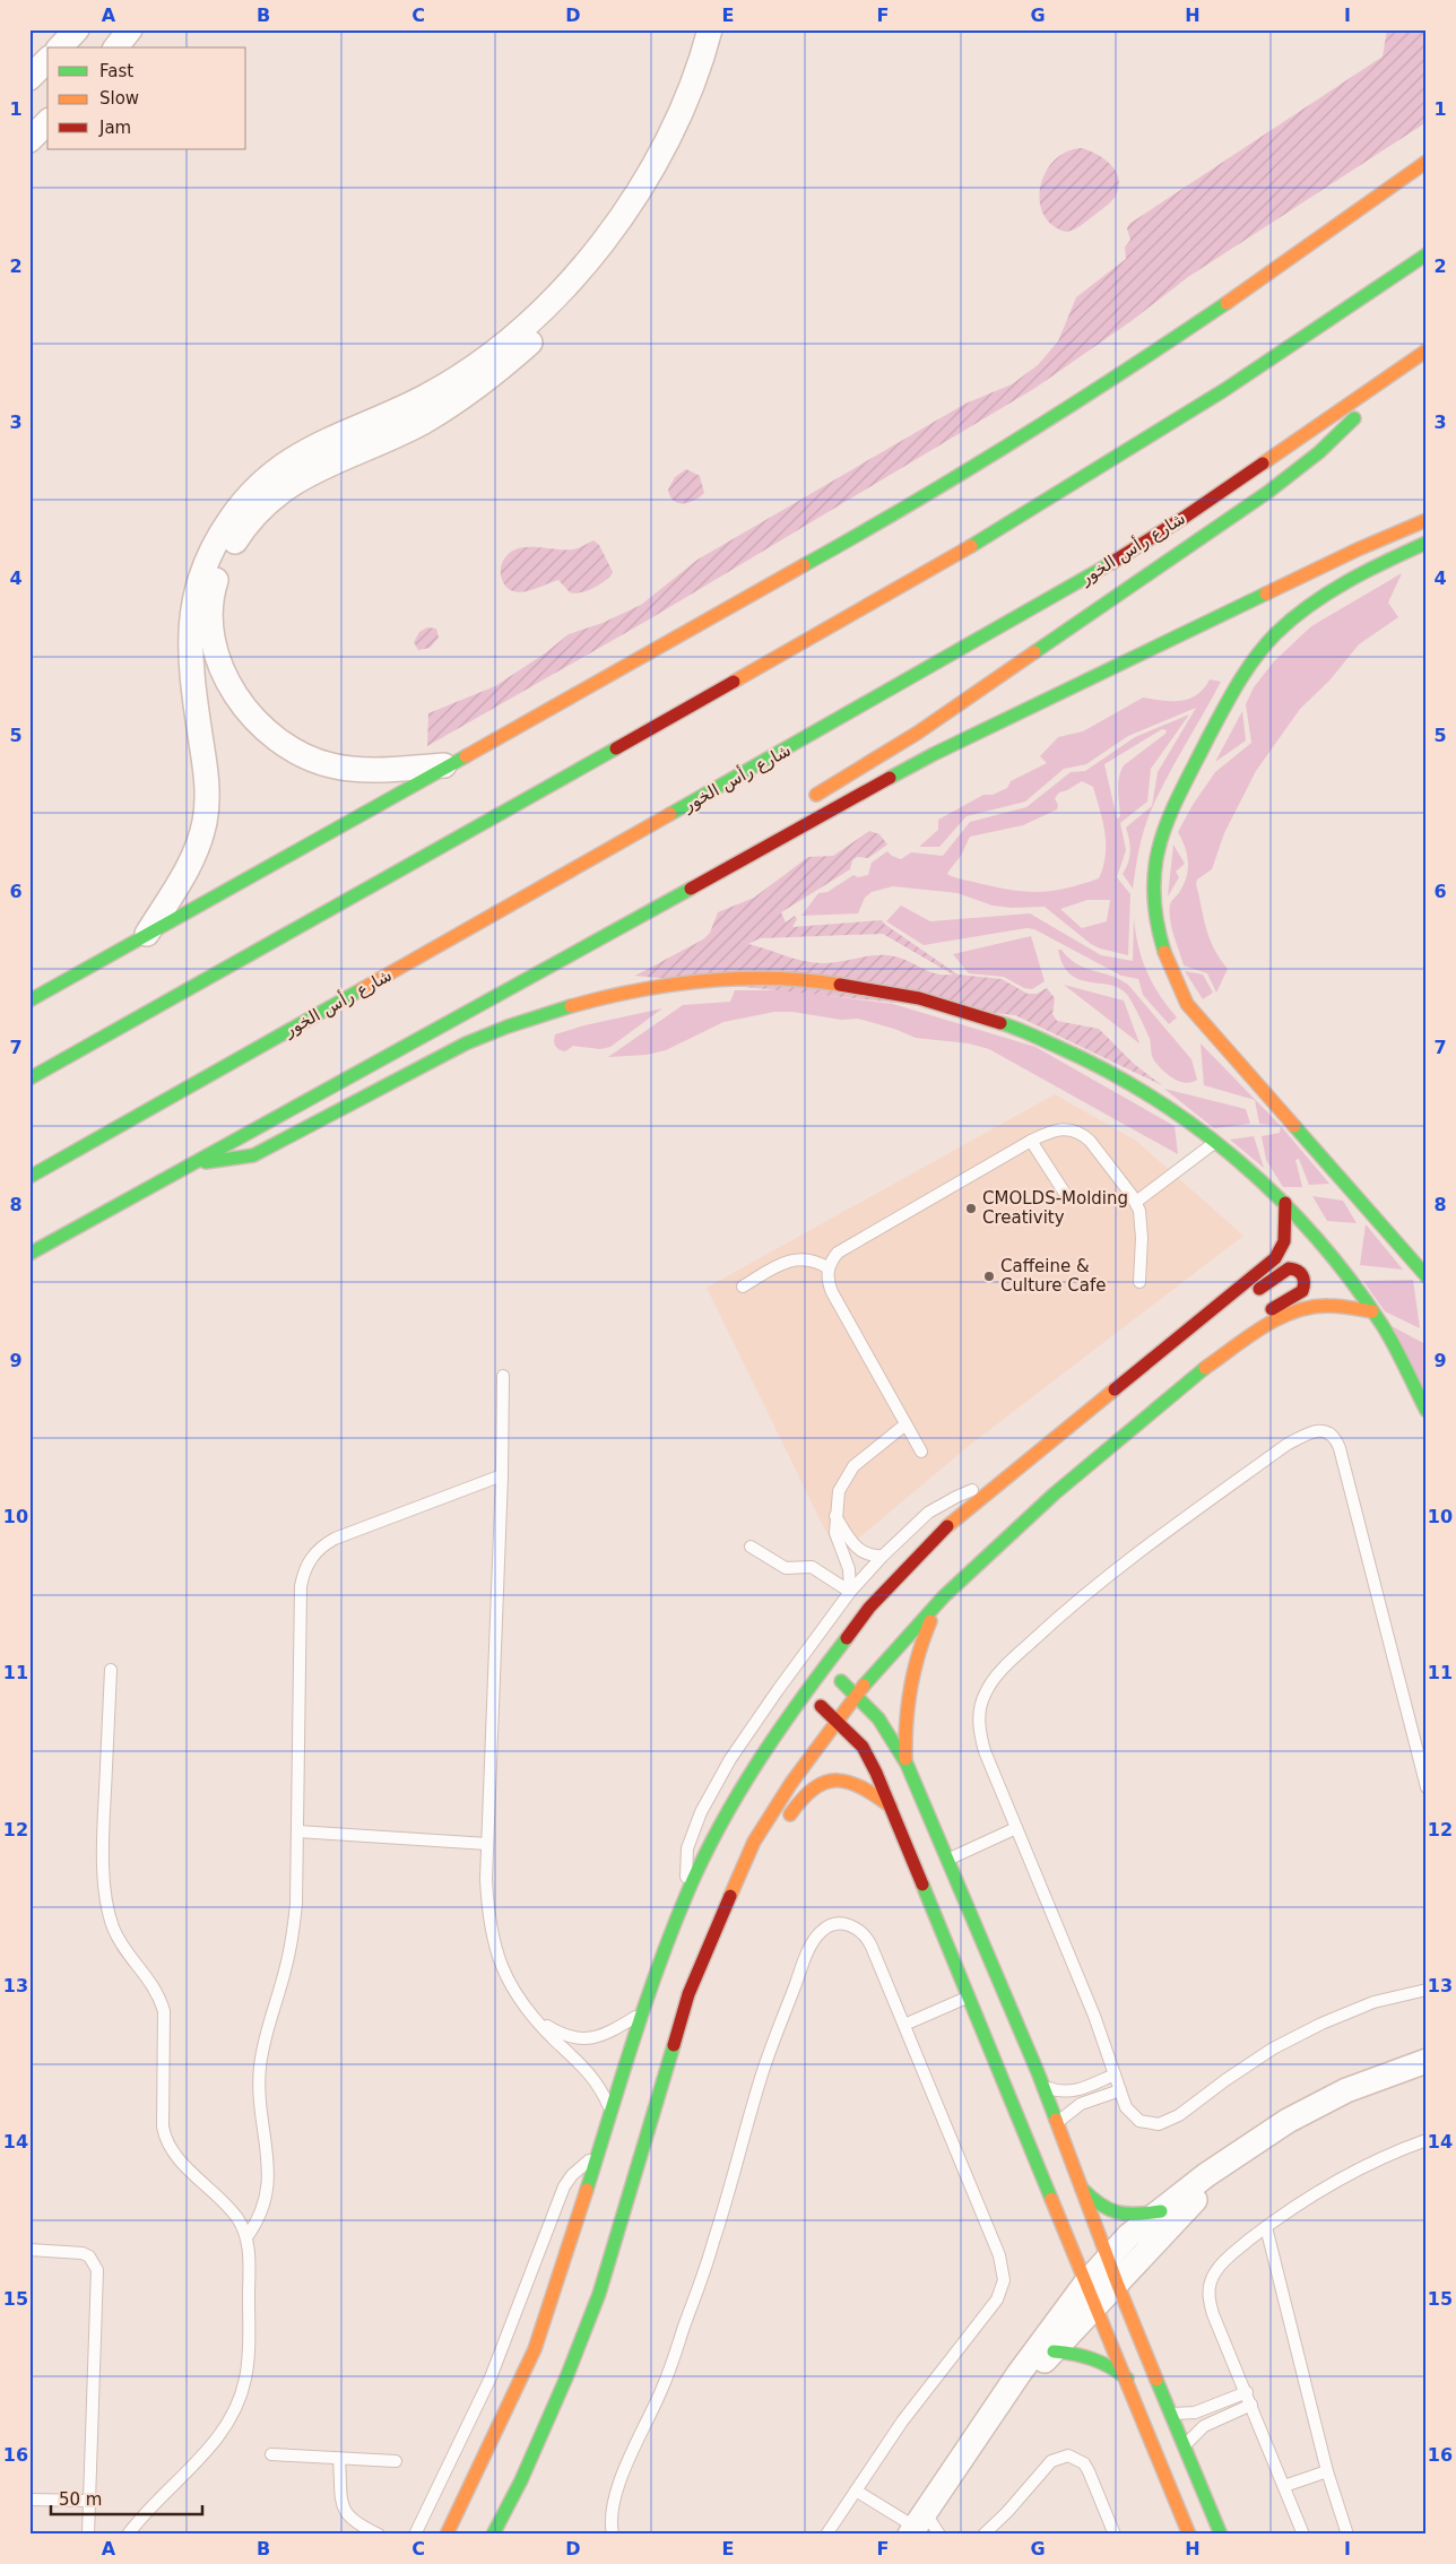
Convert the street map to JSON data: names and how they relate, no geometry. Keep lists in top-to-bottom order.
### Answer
{
  "streets": {
    "main road": ["شارع رأس الخور"]
  },
  "places": ["CMOLDS-Molding Creativity", "Caffeine & Culture Cafe"],
  "legend": ["Fast", "Slow", "Jam"],
  "scale_bar": "50 m",
  "grid": {
    "columns": [
      "A",
      "B",
      "C",
      "D",
      "E",
      "F",
      "G",
      "H",
      "I"
    ],
    "rows": [
      "1",
      "2",
      "3",
      "4",
      "5",
      "6",
      "7",
      "8",
      "9",
      "10",
      "11",
      "12",
      "13",
      "14",
      "15",
      "16"
    ]
  }
}
